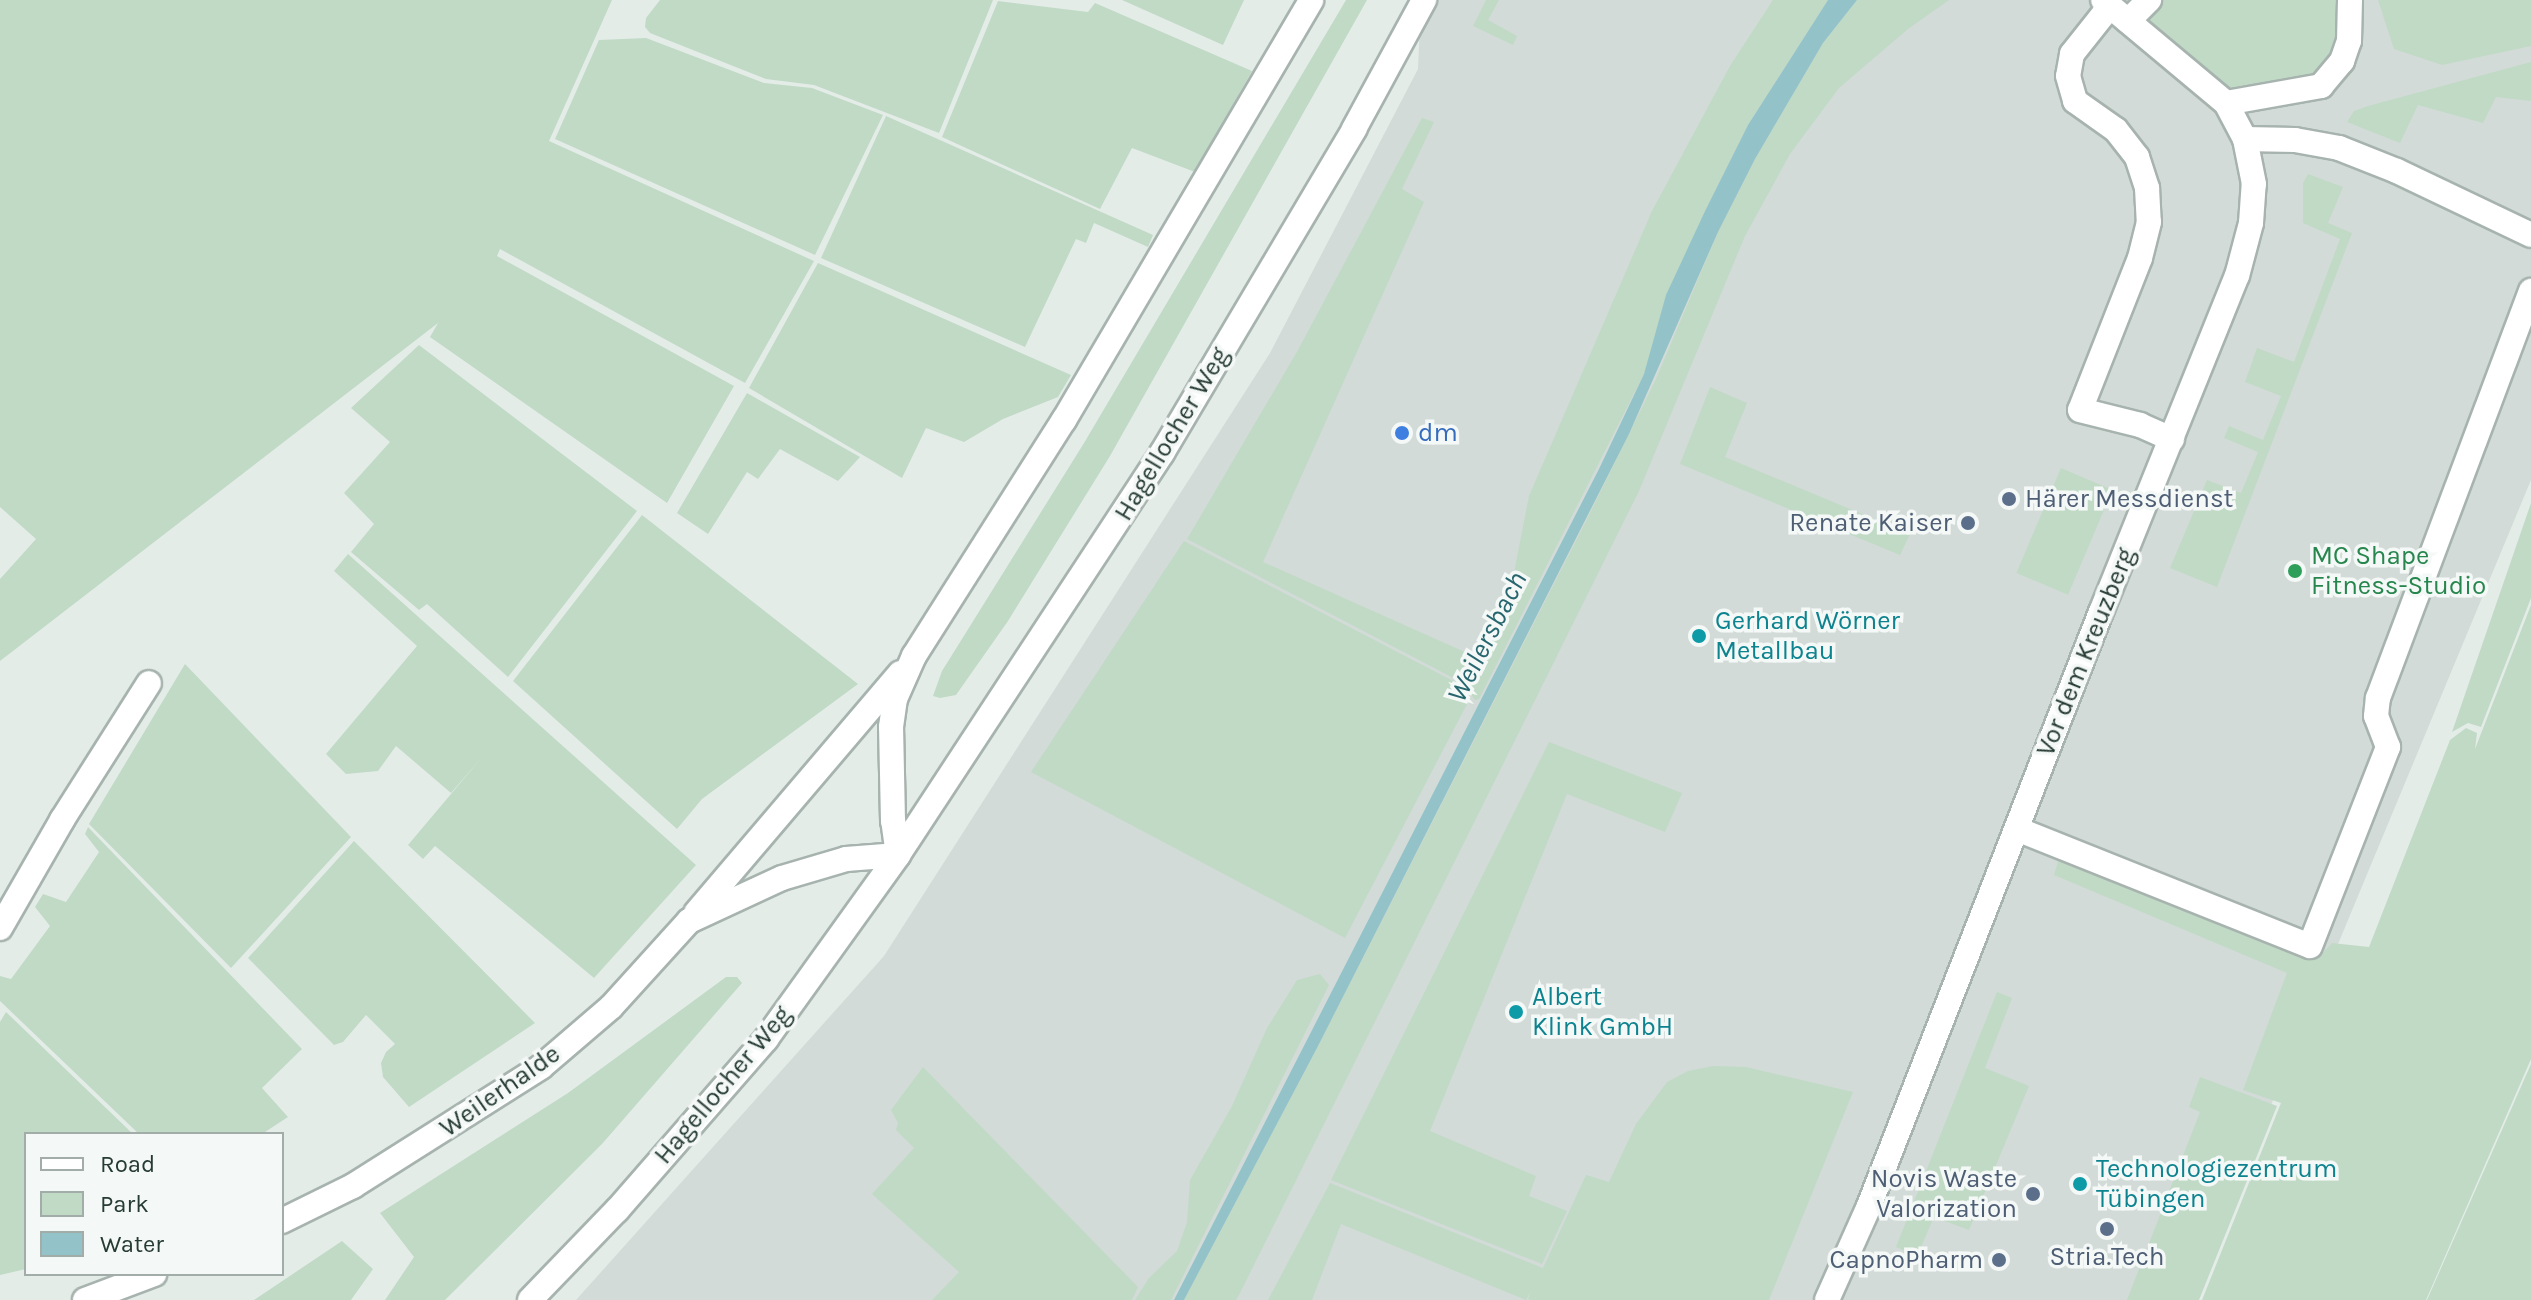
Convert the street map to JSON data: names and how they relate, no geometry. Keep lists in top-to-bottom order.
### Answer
{
  "streets": {
    "street": ["Hagellocher Weg", "Vor dem Kreuzberg", "Weilerhalde"]
  },
  "crossings": [
    ["Hagellocher Weg", "Weilerhalde"]
  ],
  "water": ["Weilersbach"],
  "places": [
    "dm",
    "Härer Messdienst",
    "Renate Kaiser",
    "MC Shape Fitness-Studio",
    "Gerhard Wörner Metallbau",
    "Albert Klink GmbH",
    "Technologiezentrum Tübingen",
    "Novis Waste Valorization",
    "Stria.Tech",
    "CapnoPharm"
  ],
  "legend": ["Road", "Park", "Water"]
}
